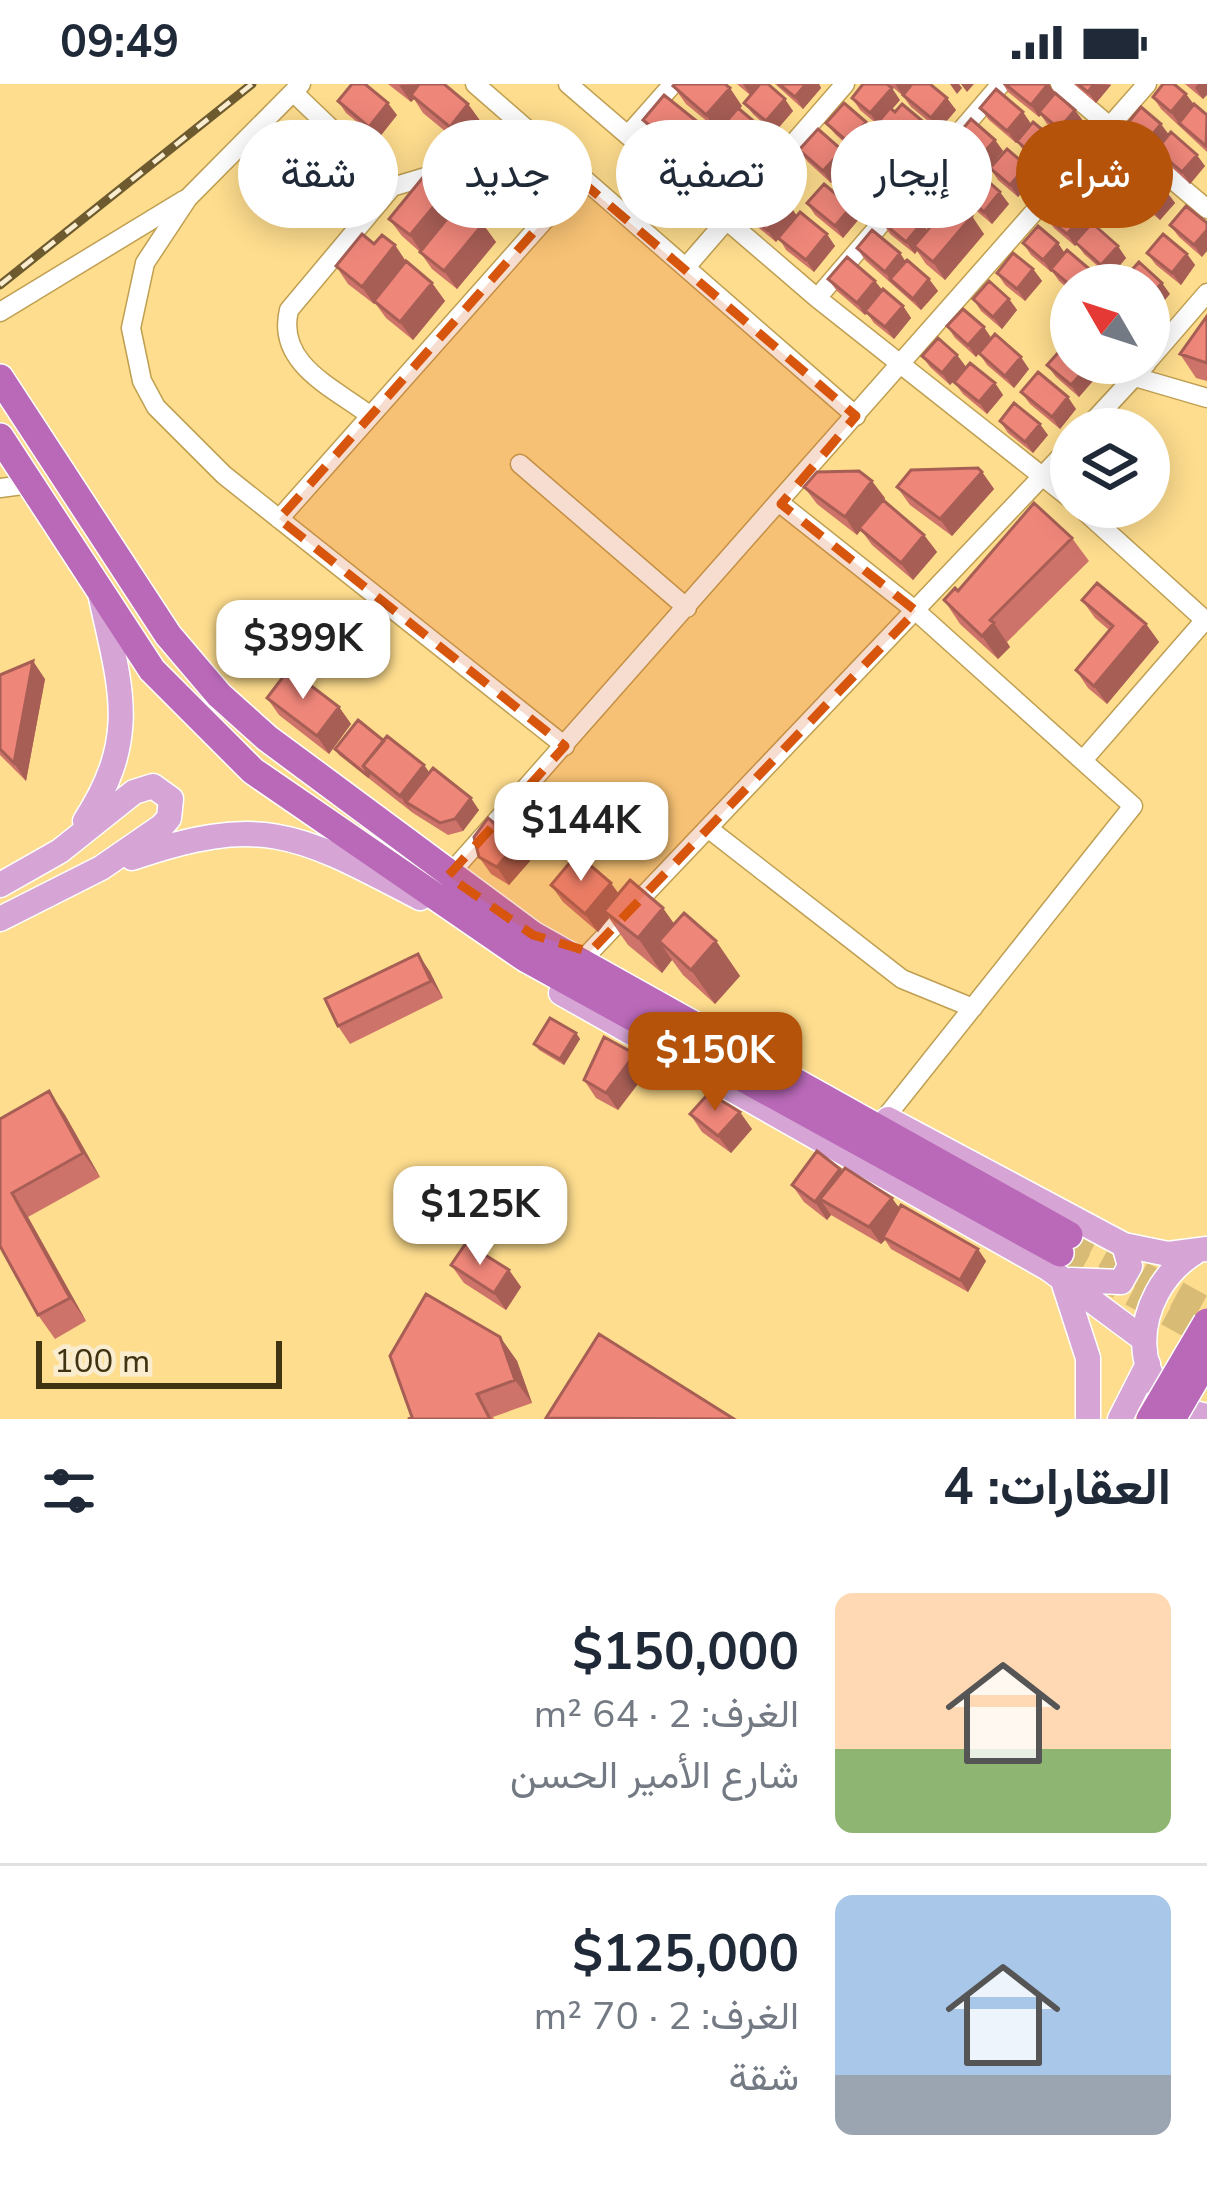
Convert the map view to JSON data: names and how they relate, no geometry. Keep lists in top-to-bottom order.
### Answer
{
  "scale_bar": "100 m",
  "north": "top left",
  "page": {
    "status": "09:49",
    "chip": [
      "شراء",
      "إيجار",
      "تصفية",
      "جديد",
      "شقة"
    ],
    "price": [
      "$399K",
      "$144K",
      "$150K",
      "$125K"
    ],
    "scale": "100 m",
    "heading": "العقارات: 4",
    "list": [
      {
        "name": "$150,000",
        "note": "الغرف: 2 · 64 m² · شارع الأمير الحسن"
      },
      {
        "name": "$125,000",
        "note": "الغرف: 2 · 70 m² · شقة"
      }
    ]
  }
}
